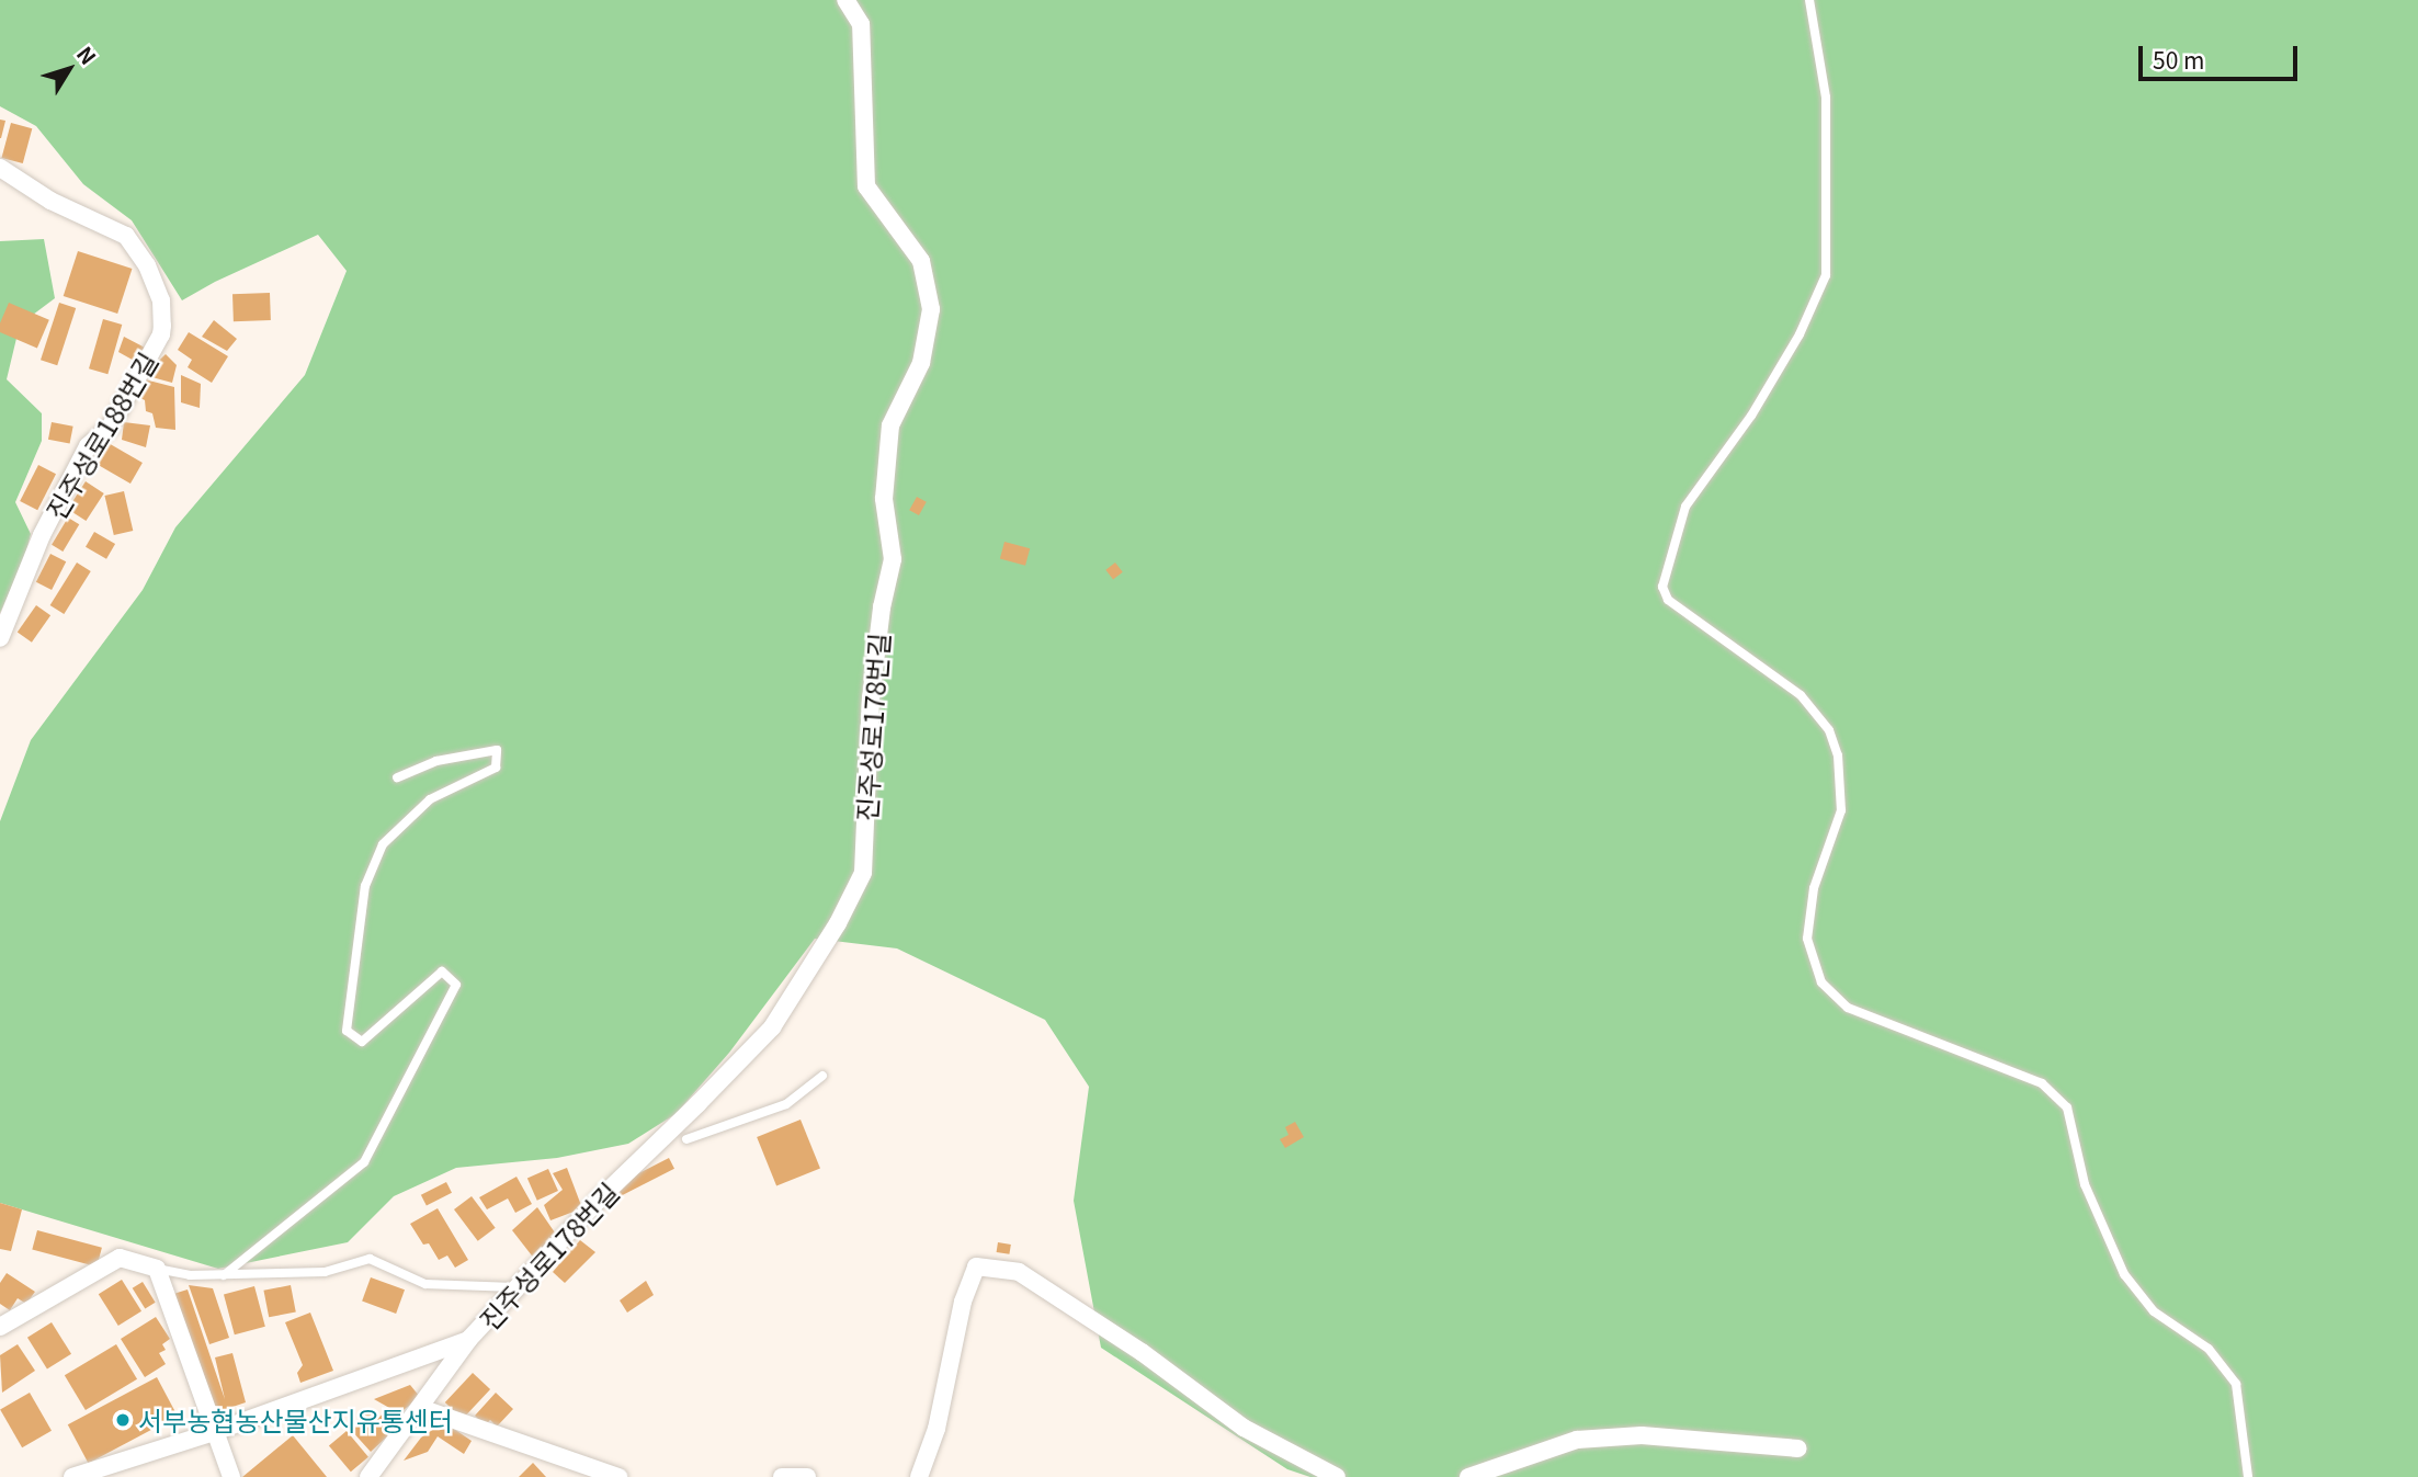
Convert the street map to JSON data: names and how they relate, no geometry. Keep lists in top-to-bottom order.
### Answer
{
  "streets": {
    "street": ["진주성로188번길", "진주성로178번길"]
  },
  "places": ["서부농협농산물산지유통센터"],
  "scale_bar": "50 m",
  "north": "top right"
}
